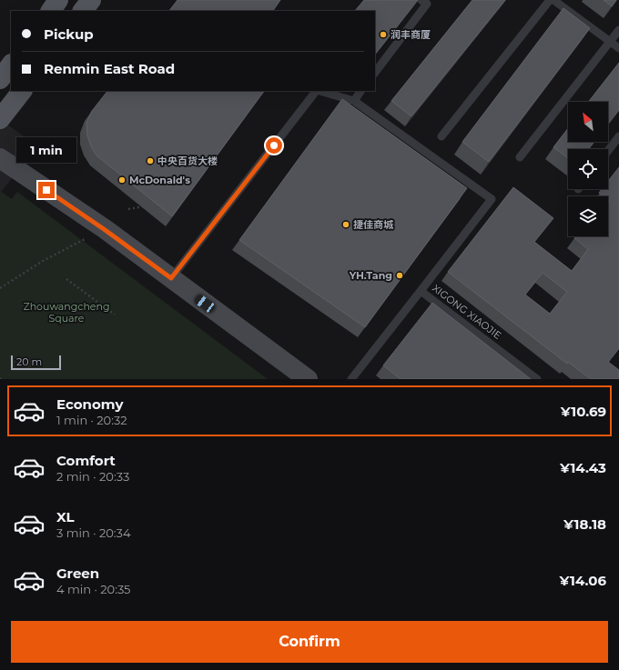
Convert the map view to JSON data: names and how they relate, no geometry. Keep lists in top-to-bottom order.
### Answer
{
  "streets": {
    "lane": ["XIGONG XIAOJIE"]
  },
  "parks": ["Zhouwangcheng Square"],
  "places": [
    "润丰商厦",
    "中央百货大楼",
    "McDonald's",
    "捷佳商城",
    "YH.Tang"
  ],
  "scale_bar": "20 m",
  "north": "top left",
  "page": {
    "banner": ["Pickup", "Renmin East Road"],
    "bubble": "1 min",
    "scale": "20 m",
    "list": [
      {
        "name": "Economy",
        "note": "1 min · 20:32",
        "value": "¥10.69"
      },
      {
        "name": "Comfort",
        "note": "2 min · 20:33",
        "value": "¥14.43"
      },
      {
        "name": "XL",
        "note": "3 min · 20:34",
        "value": "¥18.18"
      },
      {
        "name": "Green",
        "note": "4 min · 20:35",
        "value": "¥14.06"
      }
    ],
    "buttons": "Confirm"
  }
}
